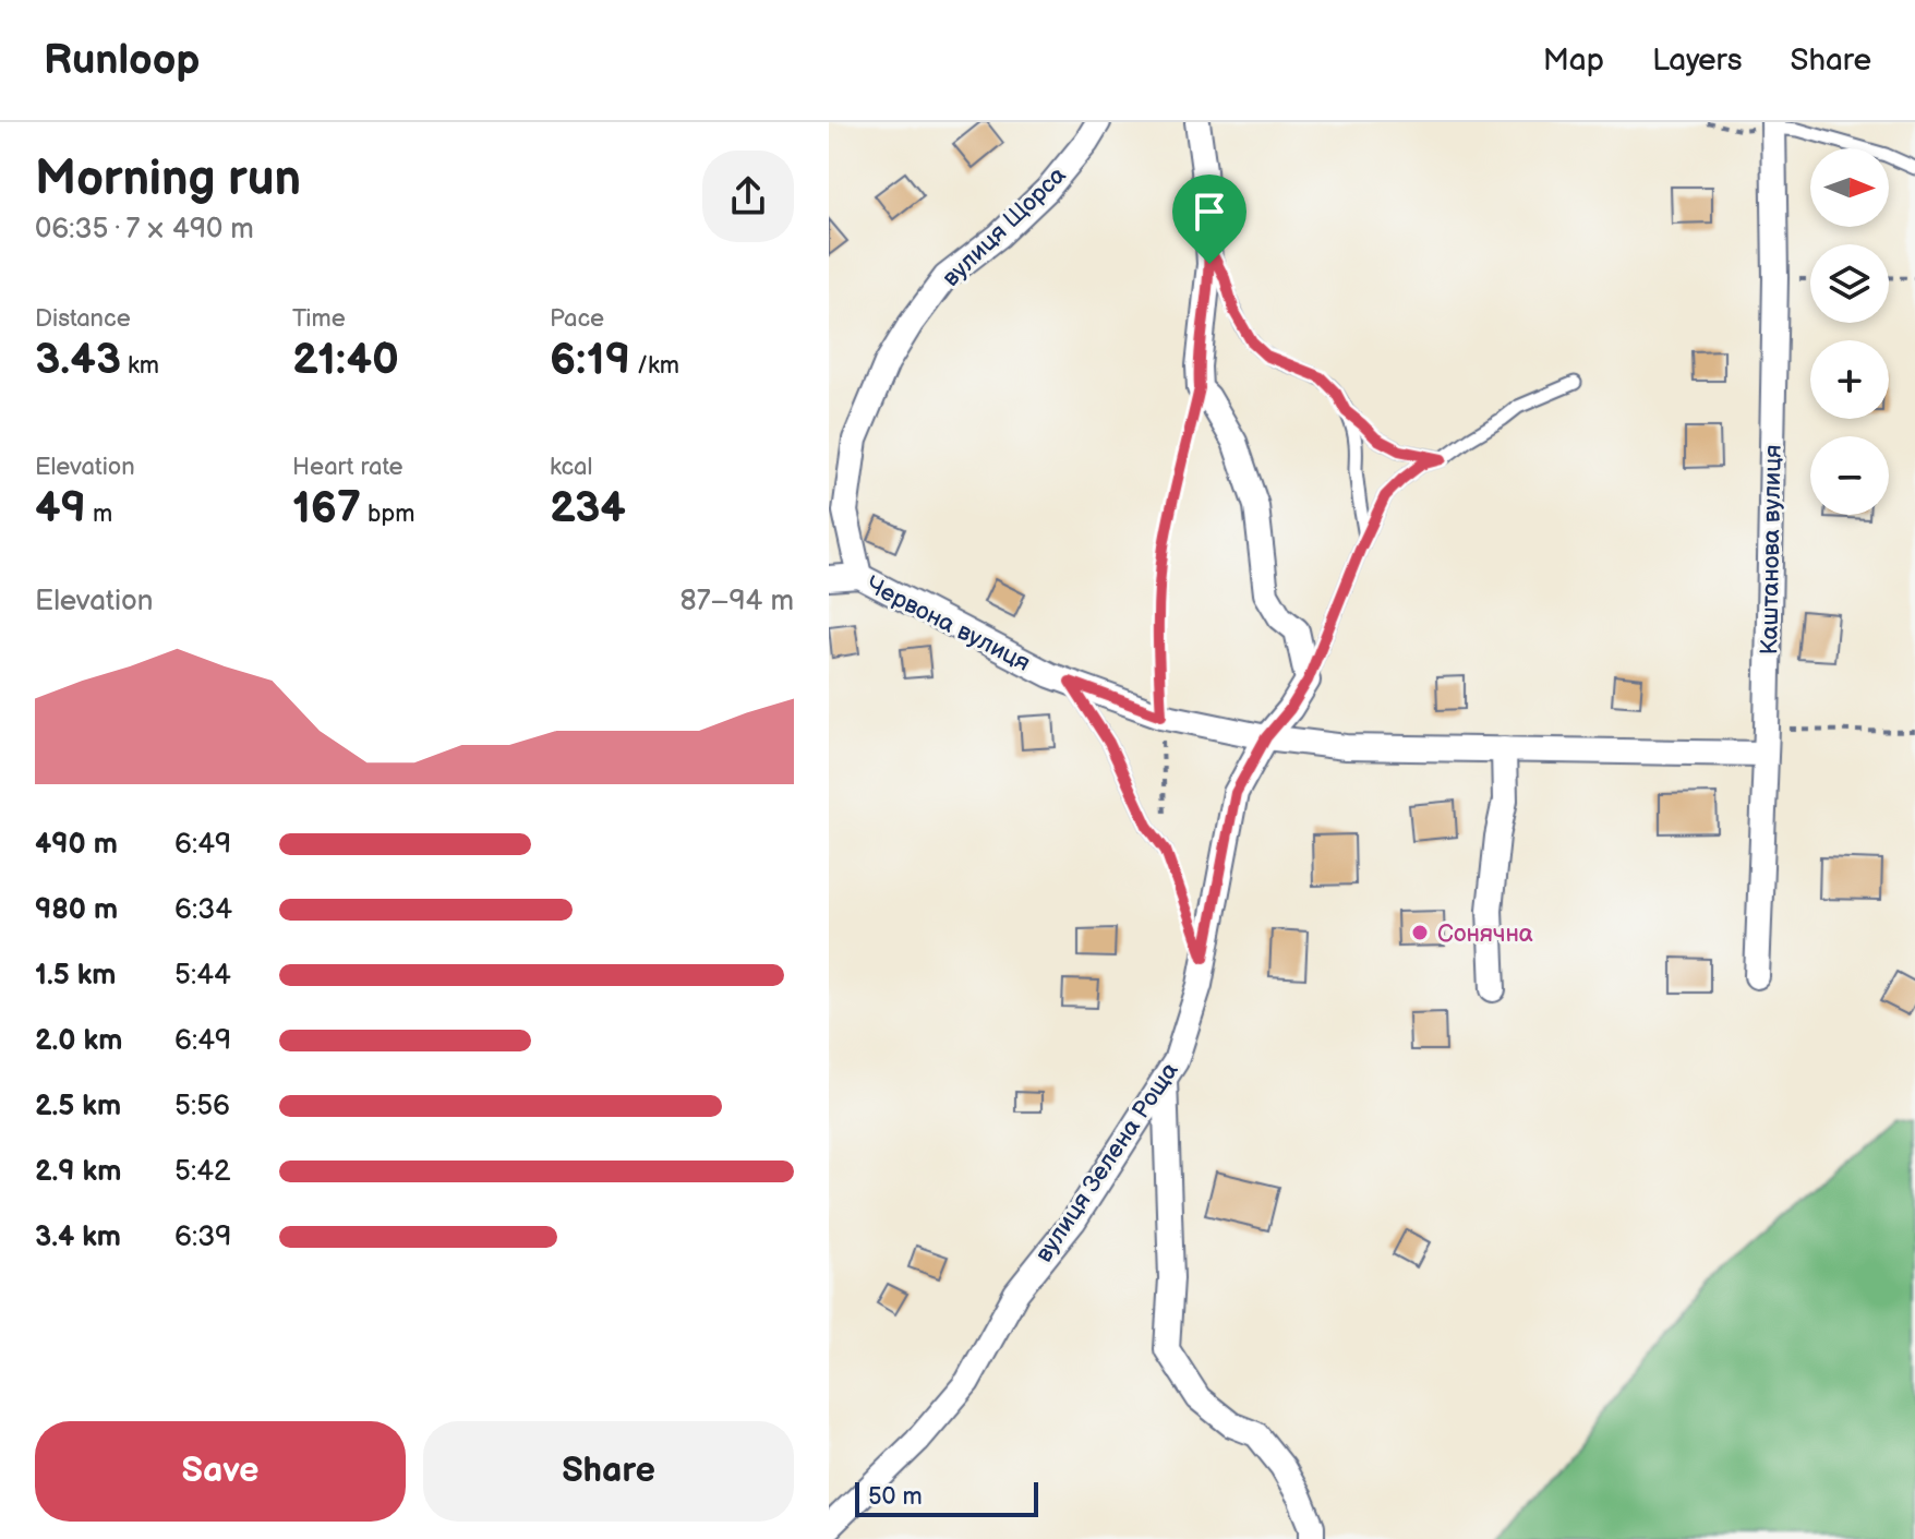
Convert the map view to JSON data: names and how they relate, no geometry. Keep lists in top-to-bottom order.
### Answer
{
  "streets": {
    "street": [
      "вулиця Щорса",
      "Каштанова вулиця",
      "Червона вулиця",
      "вулиця Зелена Роща"
    ]
  },
  "crossings": [
    ["вулиця Щорса", "Червона вулиця"],
    ["Каштанова вулиця", "Червона вулиця"],
    ["Червона вулиця", "вулиця Зелена Роща"]
  ],
  "places": ["Сонячна"],
  "scale_bar": "50 m",
  "north": "right",
  "page": {
    "header": "Runloop",
    "nav": ["Map", "Layers", "Share"],
    "heading": ["Morning run", "06:35 · 7 × 490 m"],
    "map_buttons": ["+", "−"],
    "stats": [
      ["Distance", "3.43 km"],
      ["Time", "21:40"],
      ["Pace", "6:19 /km"],
      ["Elevation", "49 m"],
      ["Heart rate", "167 bpm"],
      ["kcal", "234"]
    ],
    "chart": ["Elevation", "87–94 m"],
    "list": [
      {
        "name": "490 m",
        "note": "6:49"
      },
      {
        "name": "980 m",
        "note": "6:34"
      },
      {
        "name": "1.5 km",
        "note": "5:44"
      },
      {
        "name": "2.0 km",
        "note": "6:49"
      },
      {
        "name": "2.5 km",
        "note": "5:56"
      },
      {
        "name": "2.9 km",
        "note": "5:42"
      },
      {
        "name": "3.4 km",
        "note": "6:39"
      }
    ],
    "buttons": ["Save", "Share"],
    "scale": "50 m"
  }
}
